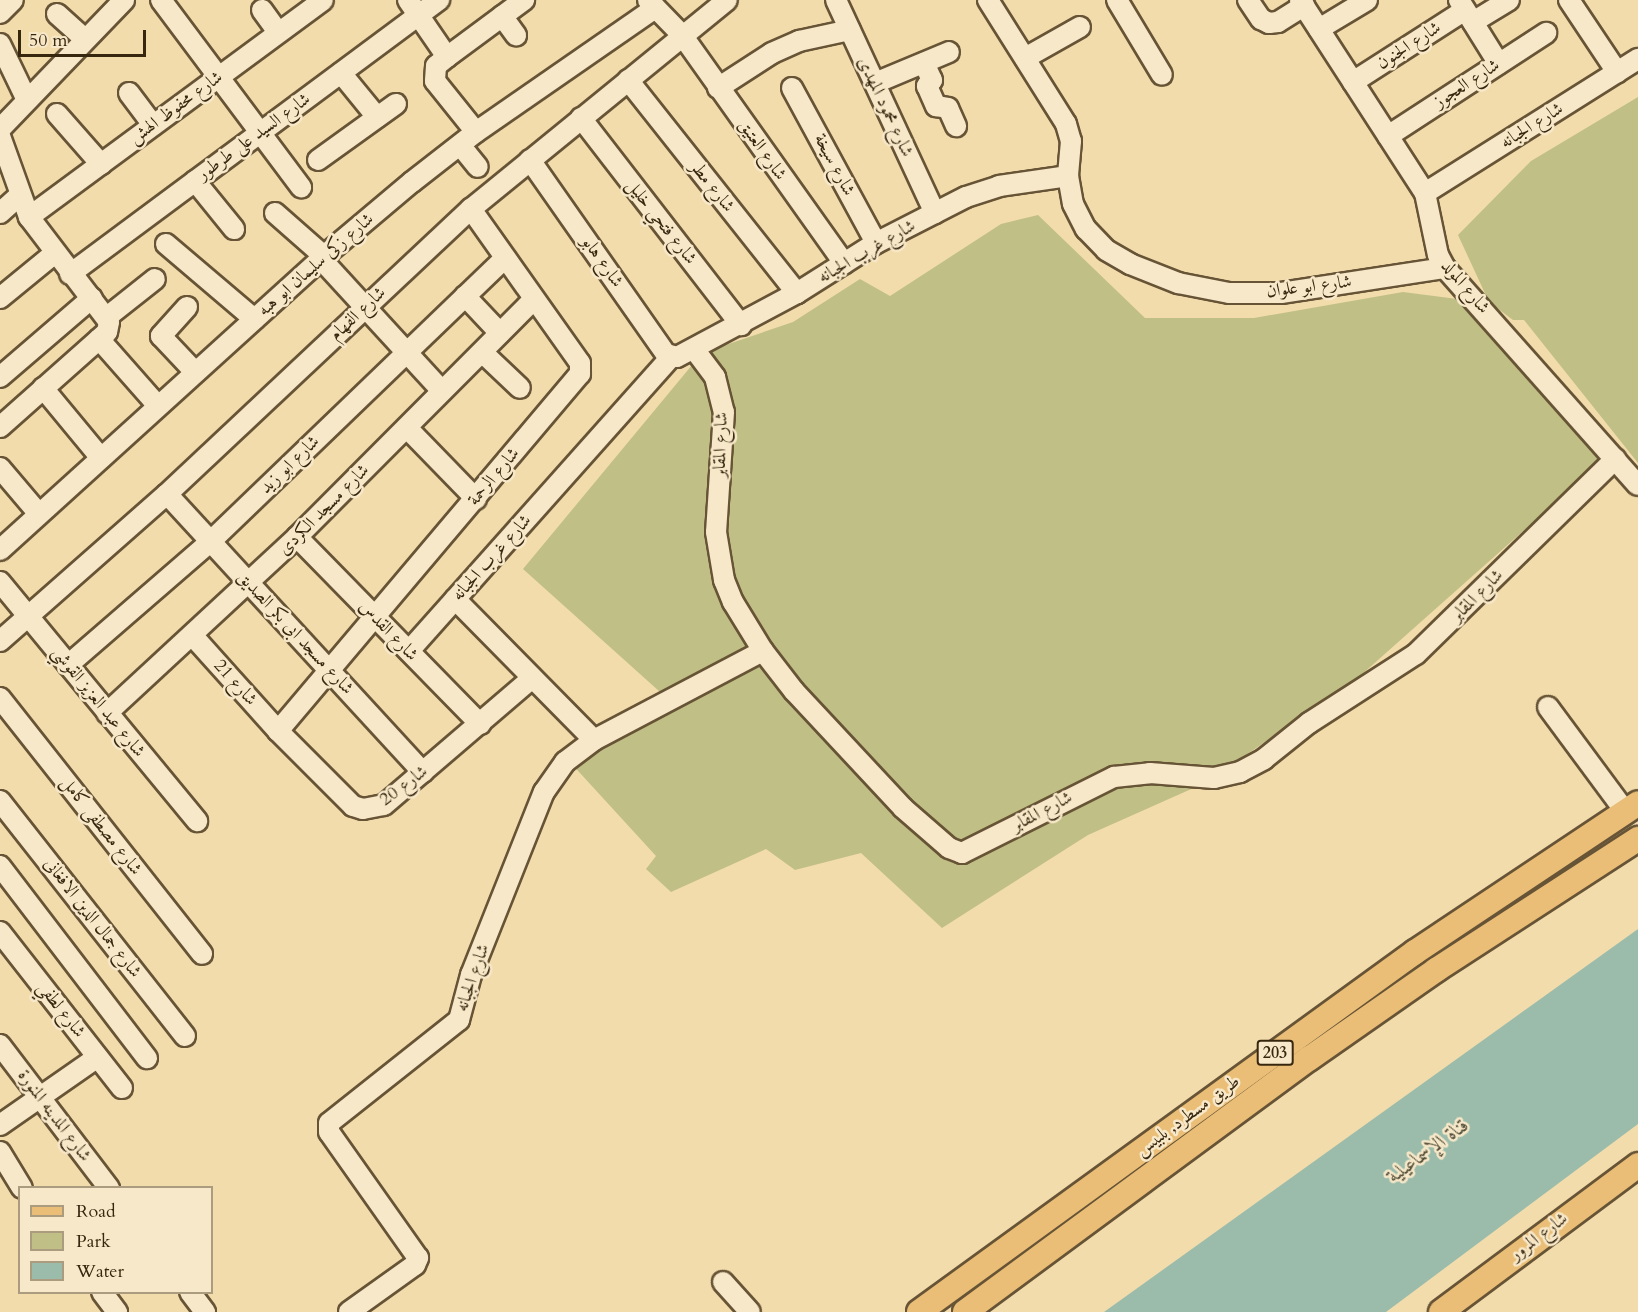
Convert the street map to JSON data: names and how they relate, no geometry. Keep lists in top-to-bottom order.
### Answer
{
  "streets": {
    "main road": ["203", "طريق مسطرد, بلبيس", "شارع المرور"],
    "street": [
      "شارع الجنون",
      "شارع العجوز",
      "شارع محمود المهدى",
      "شارع محفوظ الهش",
      "شارع الجبانه",
      "شارع السيد على طرطور",
      "شارع العتيق",
      "شارع سيخة",
      "شارع مطر",
      "شارع فتحي خليل",
      "شارع غرب الجبانه",
      "شارع هابو",
      "شارع زكى سليمان ابو هبه",
      "شارع ابو علوان",
      "شارع المولد",
      "شارع الفهام",
      "شارع المقابر",
      "شارع ابو زيد",
      "شارع الرحمة",
      "شارع مسجد الكردى",
      "شارع القدس",
      "شارع مسجد ابى بكر الصديق",
      "شارع 21",
      "شارع عبد العزيز القوشي",
      "شارع 20",
      "شارع مصطفى كامل",
      "شارع جمال الدين الافغانى",
      "شارع لطفي",
      "شارع المدينه المنورة"
    ]
  },
  "crossings": [
    ["شارع الجنون", "شارع المولد"],
    ["شارع العجوز", "شارع المولد"],
    ["شارع محمود المهدى", "شارع غرب الجبانه"],
    ["شارع الجبانه", "شارع المولد"],
    ["شارع الجبانه", "شارع المقابر"],
    ["شارع العتيق", "شارع غرب الجبانه"],
    ["شارع العتيق", "شارع زكى سليمان ابو هبه"],
    ["شارع العتيق", "شارع الفهام"],
    ["شارع سيخة", "شارع غرب الجبانه"],
    ["شارع مطر", "شارع غرب الجبانه"],
    ["شارع مطر", "شارع الفهام"],
    ["شارع فتحي خليل", "شارع غرب الجبانه"],
    ["شارع فتحي خليل", "شارع الفهام"],
    ["شارع غرب الجبانه", "شارع هابو"],
    ["شارع غرب الجبانه", "شارع ابو علوان"],
    ["شارع غرب الجبانه", "شارع المقابر"],
    ["شارع غرب الجبانه", "شارع القدس"],
    ["شارع هابو", "شارع الفهام"],
    ["شارع هابو", "شارع المقابر"],
    ["شارع ابو علوان", "شارع المولد"],
    ["شارع المولد", "شارع المقابر"],
    ["شارع الفهام", "شارع الرحمة"],
    ["شارع الفهام", "شارع مسجد ابى بكر الصديق"],
    ["شارع الفهام", "شارع عبد العزيز القوشي"],
    ["شارع ابو زيد", "شارع الرحمة"],
    ["شارع ابو زيد", "شارع مسجد ابى بكر الصديق"],
    ["شارع ابو زيد", "شارع عبد العزيز القوشي"],
    ["شارع الرحمة", "شارع مسجد الكردى"],
    ["شارع الرحمة", "شارع القدس"],
    ["شارع الرحمة", "شارع مسجد ابى بكر الصديق"],
    ["شارع الرحمة", "شارع 21"],
    ["شارع الرحمة", "شارع 20"],
    ["شارع مسجد الكردى", "شارع القدس"],
    ["شارع مسجد الكردى", "شارع مسجد ابى بكر الصديق"],
    ["شارع مسجد الكردى", "شارع 21"],
    ["شارع مسجد الكردى", "شارع عبد العزيز القوشي"],
    ["شارع القدس", "شارع 20"],
    ["شارع مسجد ابى بكر الصديق", "شارع 20"],
    ["شارع 21", "شارع 20"]
  ],
  "water": ["قناة الإسماعيلية"],
  "legend": ["Road", "Park", "Water"],
  "scale_bar": "50 m"
}
